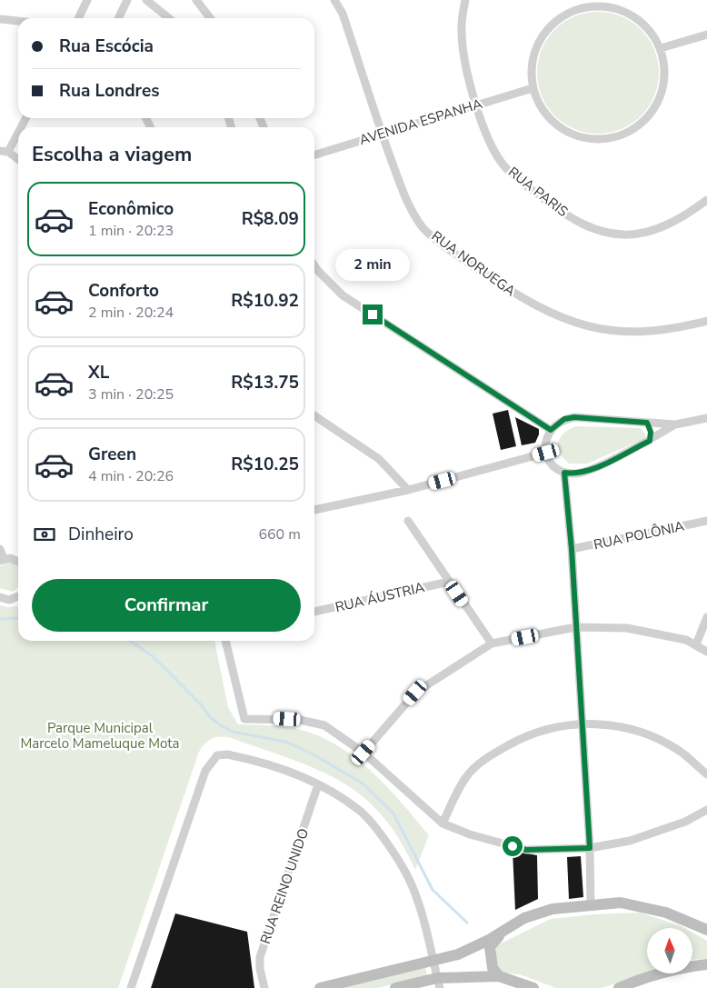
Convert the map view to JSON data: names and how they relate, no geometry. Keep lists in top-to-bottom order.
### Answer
{
  "streets": {
    "street": [
      "AVENIDA ESPANHA",
      "RUA PARIS",
      "RUA NORUEGA",
      "RUA POLÔNIA",
      "RUA ÁUSTRIA",
      "RUA REINO UNIDO"
    ]
  },
  "crossings": [
    ["AVENIDA ESPANHA", "RUA PARIS"],
    ["AVENIDA ESPANHA", "RUA NORUEGA"]
  ],
  "parks": ["Parque Municipal Marcelo Mameluque Mota"],
  "north": "top",
  "page": {
    "banner": ["Rua Escócia", "Rua Londres"],
    "heading": "Escolha a viagem",
    "list": [
      {
        "name": "Econômico",
        "note": "1 min · 20:23",
        "value": "R$8.09"
      },
      {
        "name": "Conforto",
        "note": "2 min · 20:24",
        "value": "R$10.92"
      },
      {
        "name": "XL",
        "note": "3 min · 20:25",
        "value": "R$13.75"
      },
      {
        "name": "Green",
        "note": "4 min · 20:26",
        "value": "R$10.25"
      }
    ],
    "bubble": "2 min",
    "pay": ["Dinheiro", "660 m"],
    "buttons": "Confirmar"
  }
}
